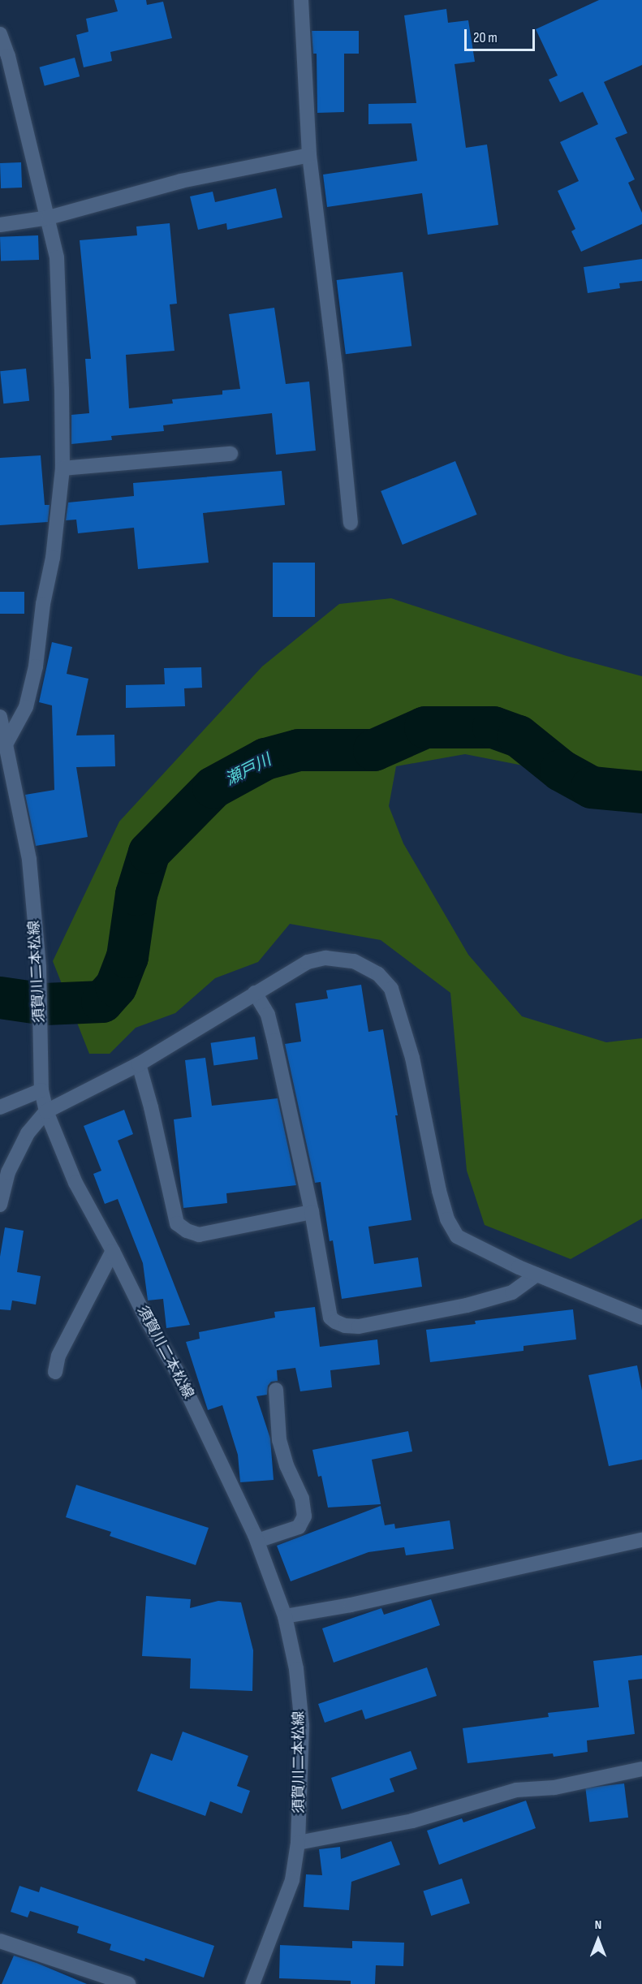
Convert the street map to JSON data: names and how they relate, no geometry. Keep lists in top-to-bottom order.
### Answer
{
  "streets": {
    "street": ["須賀川二本松線"]
  },
  "water": ["瀬戸川"],
  "scale_bar": "20 m",
  "north": "top"
}
